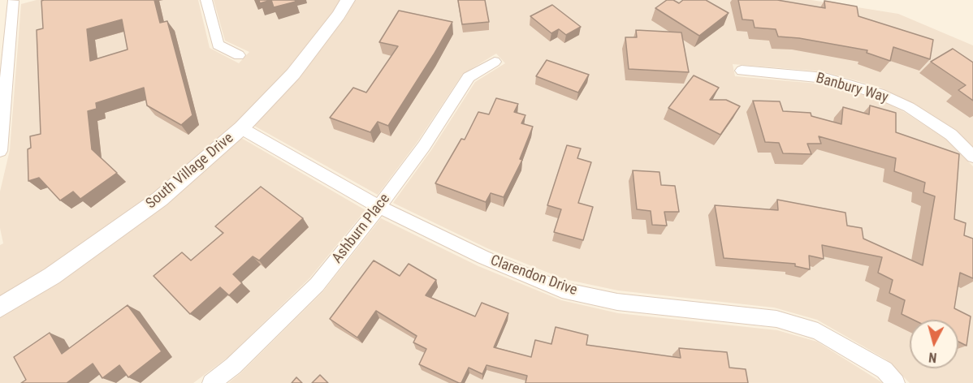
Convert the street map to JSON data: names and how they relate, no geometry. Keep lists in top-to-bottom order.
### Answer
{
  "streets": {
    "street": [
      "Banbury Way",
      "South Village Drive",
      "Ashburn Place",
      "Clarendon Drive"
    ]
  },
  "crossings": [
    ["South Village Drive", "Clarendon Drive"],
    ["Ashburn Place", "Clarendon Drive"]
  ],
  "north": "bottom"
}
